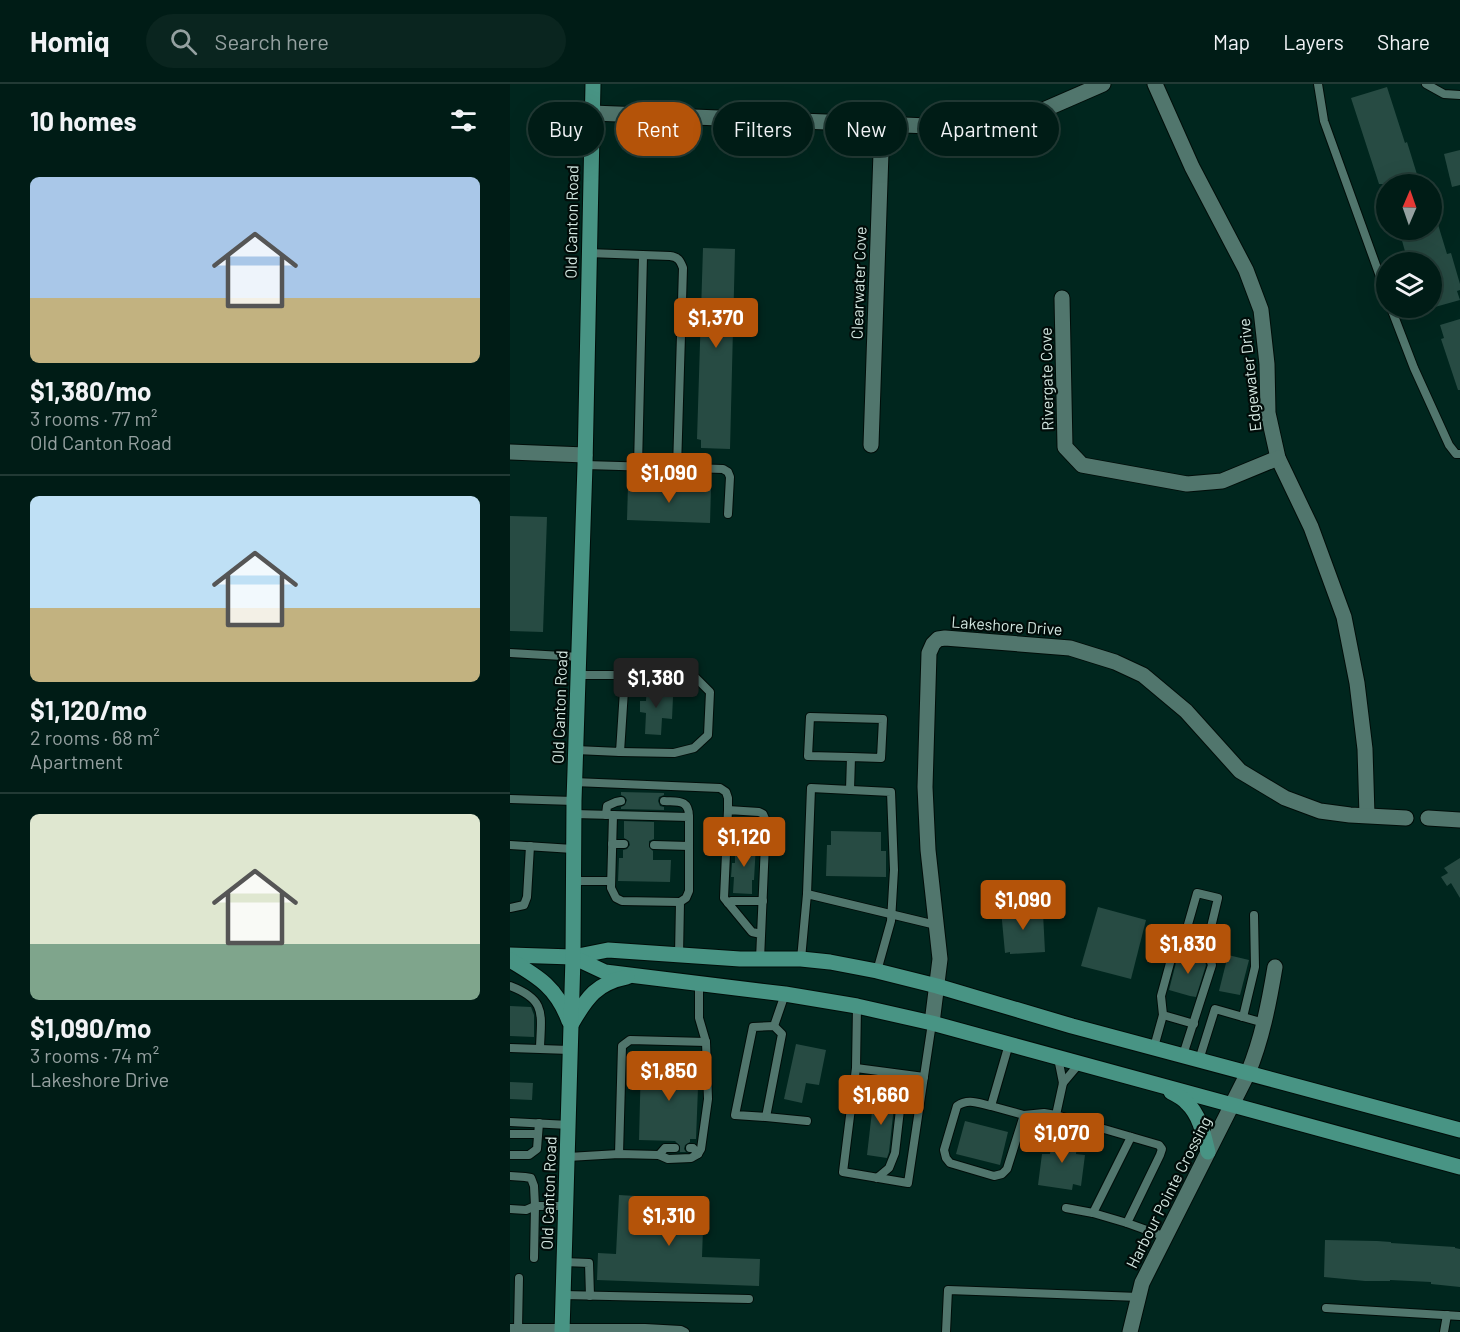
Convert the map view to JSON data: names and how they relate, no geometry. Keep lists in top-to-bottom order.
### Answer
{
  "streets": {
    "main road": ["Old Canton Road"],
    "street": [
      "Clearwater Cove",
      "Edgewater Drive",
      "Rivergate Cove",
      "Lakeshore Drive",
      "Harbour Pointe Crossing"
    ]
  },
  "crossings": [
    ["Edgewater Drive", "Rivergate Cove"],
    ["Edgewater Drive", "Lakeshore Drive"]
  ],
  "north": "top",
  "page": {
    "header": "Homiq",
    "search": "Search here",
    "nav": ["Map", "Layers", "Share"],
    "heading": "10 homes",
    "chip": [
      "Buy",
      "Rent",
      "Filters",
      "New",
      "Apartment"
    ],
    "list": [
      {
        "name": "$1,380/mo",
        "note": "3 rooms · 77 m² · Old Canton Road"
      },
      {
        "name": "$1,120/mo",
        "note": "2 rooms · 68 m² · Apartment"
      },
      {
        "name": "$1,090/mo",
        "note": "3 rooms · 74 m² · Lakeshore Drive"
      }
    ],
    "price": [
      "$1,370",
      "$1,090",
      "$1,380",
      "$1,120",
      "$1,090",
      "$1,830",
      "$1,850",
      "$1,660",
      "$1,070",
      "$1,310"
    ]
  }
}
